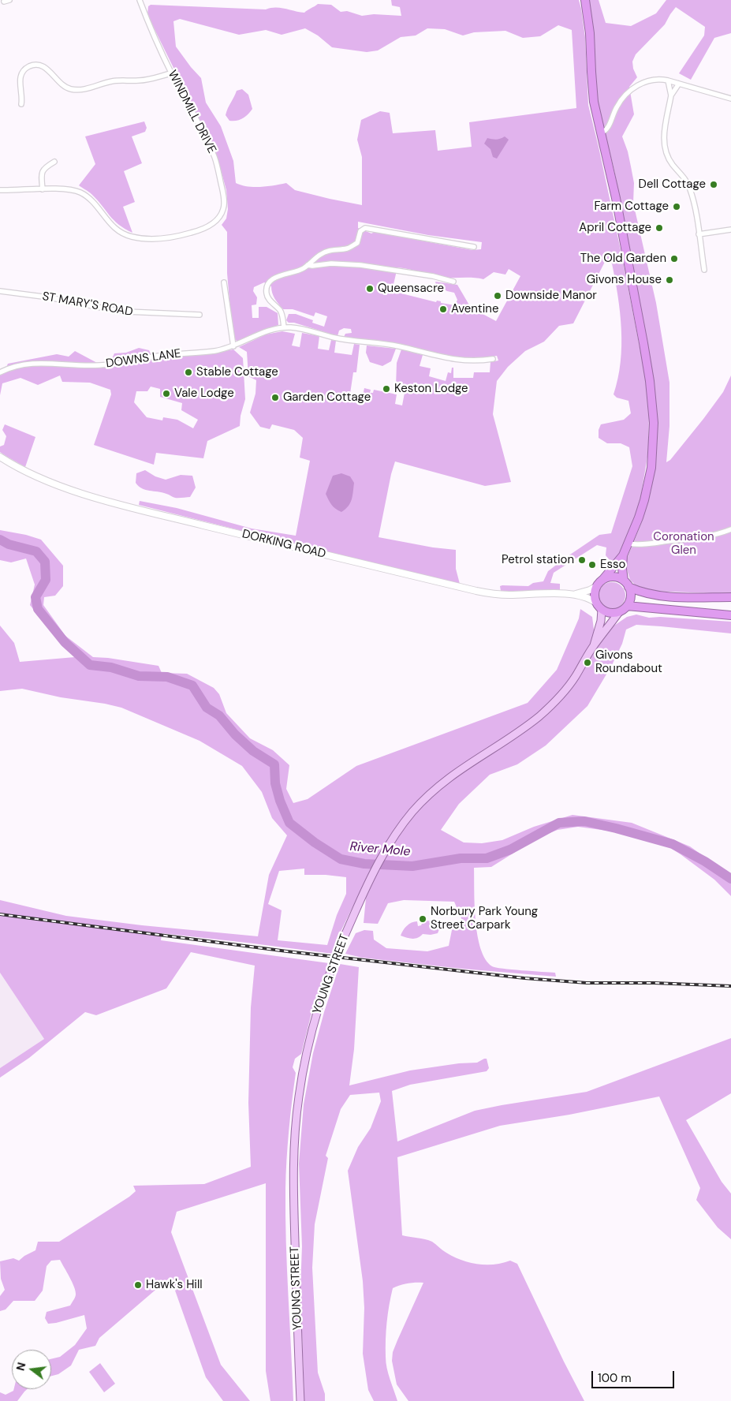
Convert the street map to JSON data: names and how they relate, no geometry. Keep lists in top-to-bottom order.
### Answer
{
  "streets": {
    "main road": ["DORKING ROAD", "YOUNG STREET"],
    "street": ["WINDMILL DRIVE", "ST MARY'S ROAD", "DOWNS LANE"]
  },
  "crossings": [
    ["DORKING ROAD", "YOUNG STREET"]
  ],
  "water": ["River Mole"],
  "parks": ["Coronation Glen"],
  "places": [
    "Dell Cottage",
    "Farm Cottage",
    "April Cottage",
    "The Old Garden",
    "Givons House",
    "Queensacre",
    "Downside Manor",
    "Aventine",
    "Stable Cottage",
    "Keston Lodge",
    "Vale Lodge",
    "Garden Cottage",
    "Petrol station",
    "Esso",
    "Givons Roundabout",
    "Norbury Park Young Street Carpark",
    "Hawk's Hill"
  ],
  "scale_bar": "100 m",
  "north": "left"
}
